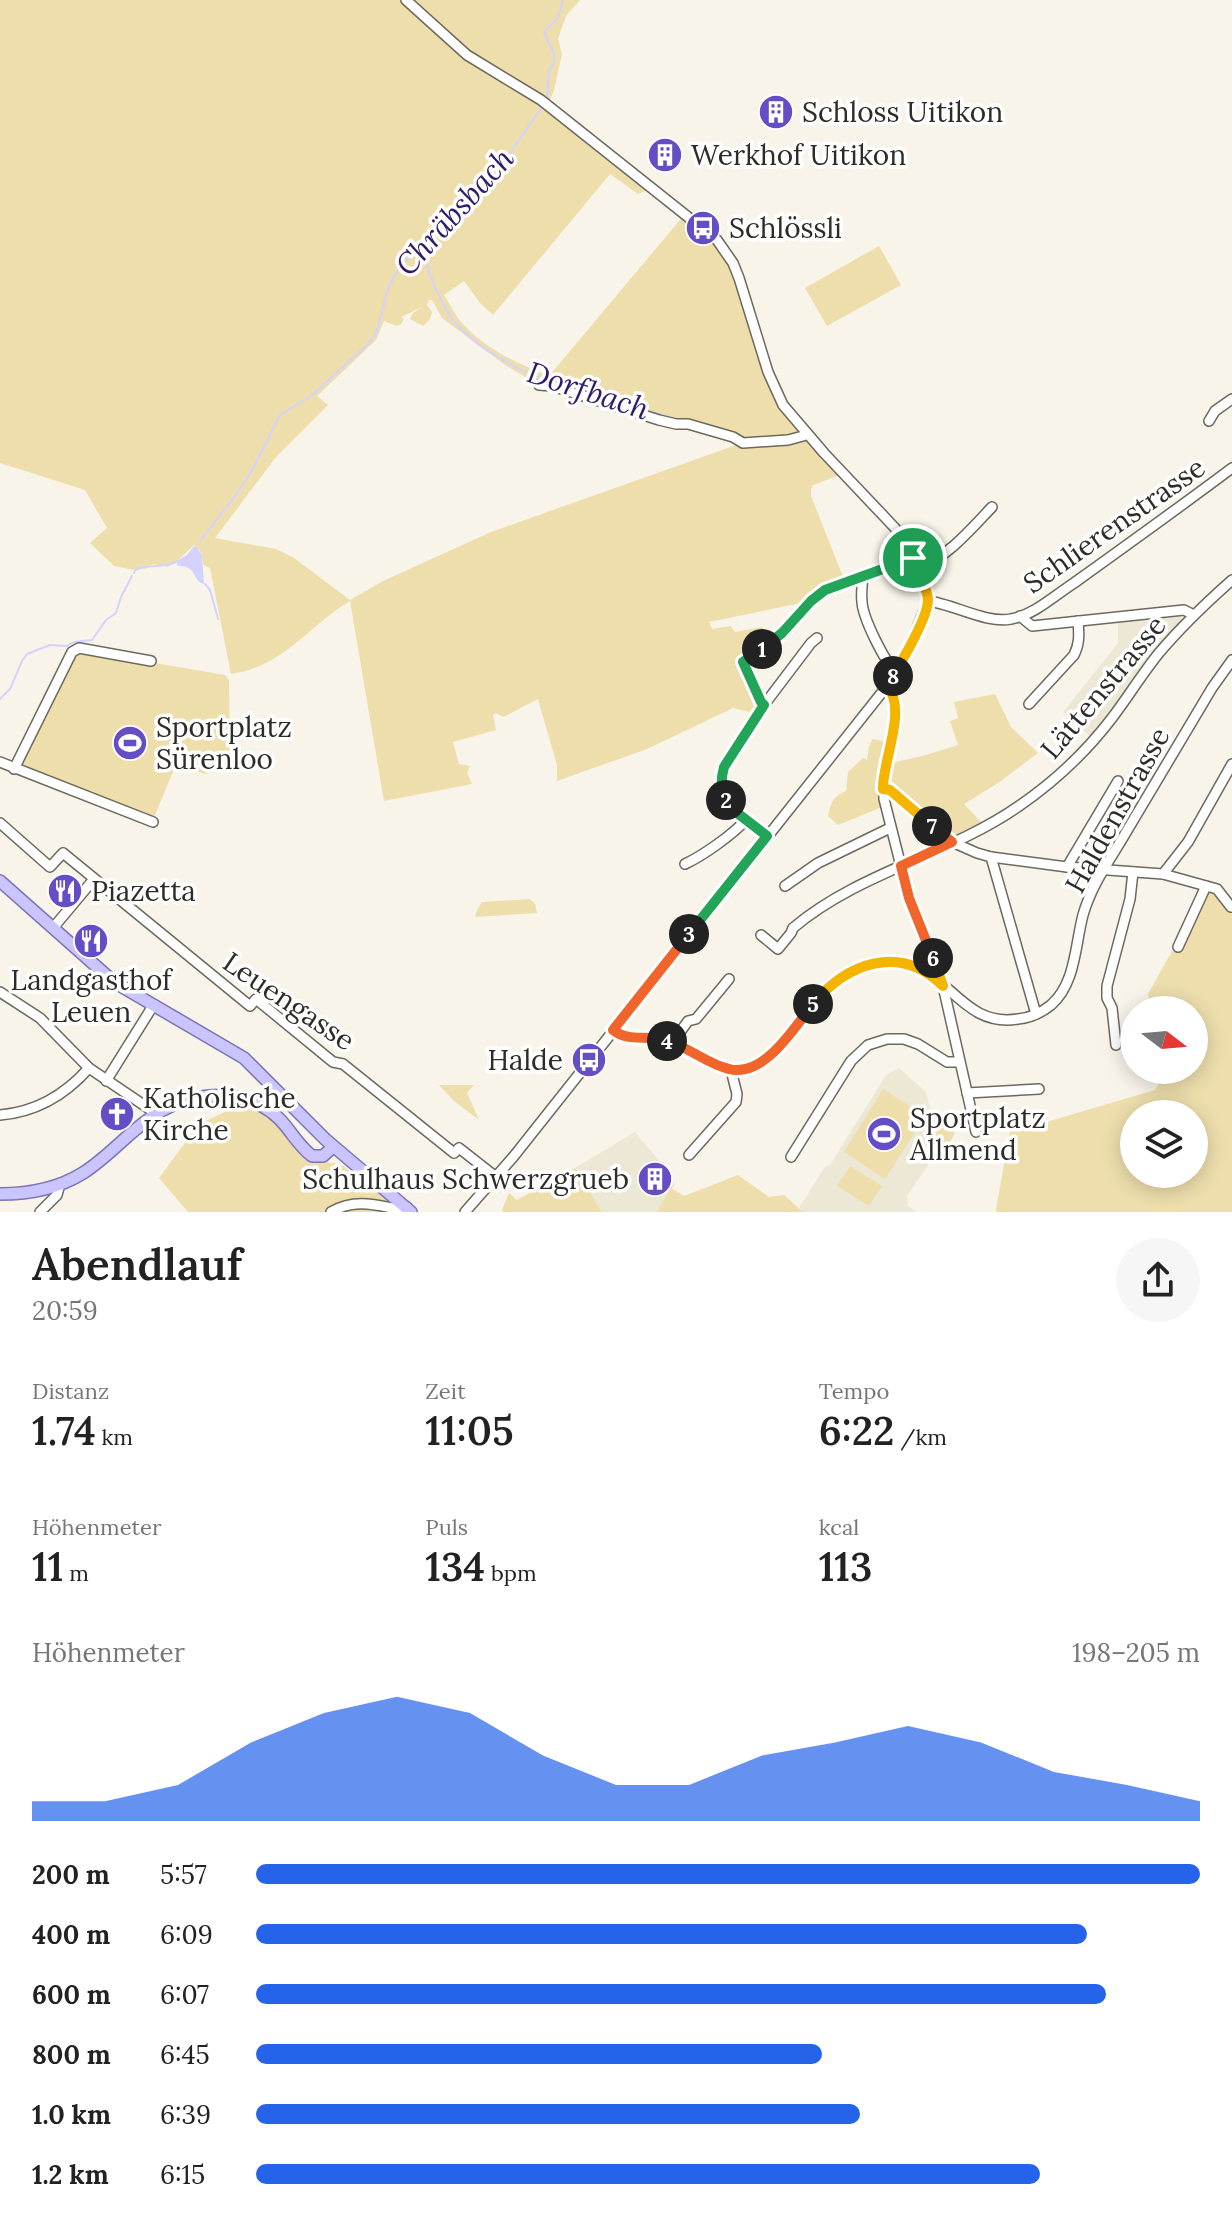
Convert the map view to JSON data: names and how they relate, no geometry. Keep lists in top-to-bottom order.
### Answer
{
  "streets": {
    "street": [
      "Schlierenstrasse",
      "Lättenstrasse",
      "Haldenstrasse",
      "Leuengasse"
    ]
  },
  "water": ["Chräbsbach", "Dorfbach"],
  "places": {
    "building": ["Schloss Uitikon", "Werkhof Uitikon", "Schulhaus Schwerzgrueb"],
    "bus stop": ["Schlössli", "Halde"],
    "sports": ["Sportplatz Sürenloo", "Sportplatz Allmend"],
    "restaurant": ["Piazetta", "Landgasthof Leuen"],
    "church": ["Katholische Kirche"]
  },
  "north": "right",
  "page": {
    "pins": [
      "1",
      "8",
      "2",
      "7",
      "3",
      "6",
      "5",
      "4"
    ],
    "heading": ["Abendlauf", "20:59"],
    "stats": [
      ["Distanz", "1.74 km"],
      ["Zeit", "11:05"],
      ["Tempo", "6:22 /km"],
      ["Höhenmeter", "11 m"],
      ["Puls", "134 bpm"],
      ["kcal", "113"]
    ],
    "chart": ["Höhenmeter", "198–205 m"],
    "list": [
      {
        "name": "200 m",
        "note": "5:57"
      },
      {
        "name": "400 m",
        "note": "6:09"
      },
      {
        "name": "600 m",
        "note": "6:07"
      },
      {
        "name": "800 m",
        "note": "6:45"
      },
      {
        "name": "1.0 km",
        "note": "6:39"
      },
      {
        "name": "1.2 km",
        "note": "6:15"
      }
    ]
  }
}
